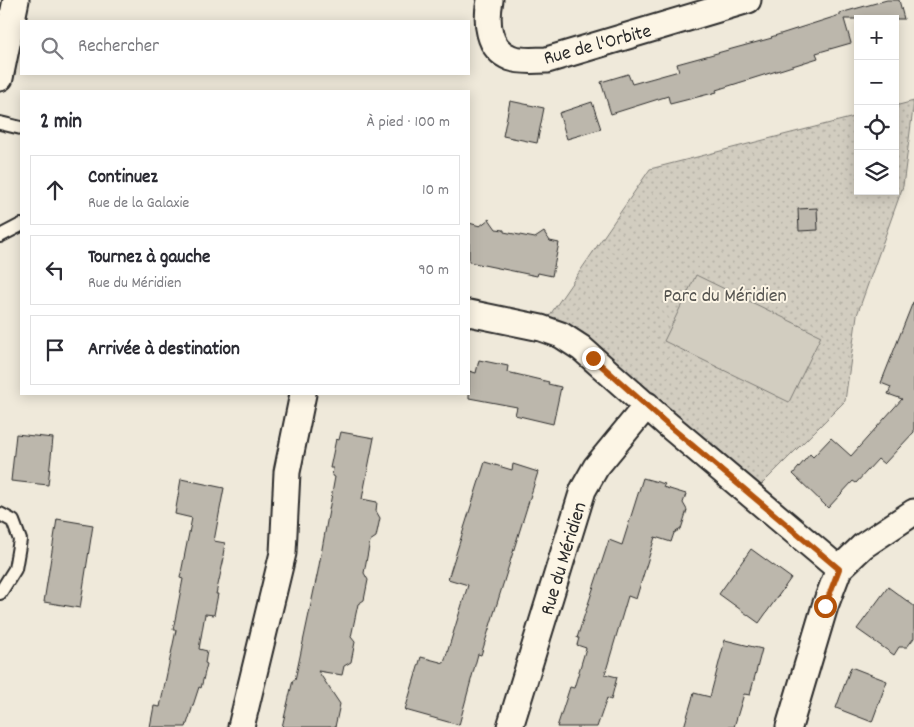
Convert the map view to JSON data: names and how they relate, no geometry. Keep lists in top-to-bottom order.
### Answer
{
  "streets": {
    "street": ["Rue de l'Orbite", "Rue du Méridien"]
  },
  "parks": ["Parc du Méridien"],
  "page": {
    "map_buttons": ["+", "−"],
    "search": "Rechercher",
    "heading": ["2 min", "À pied · 100 m"],
    "list": [
      ["Continuez", "Rue de la Galaxie", "10 m"],
      ["Tournez à gauche", "Rue du Méridien", "90 m"],
      "Arrivée à destination"
    ]
  }
}
